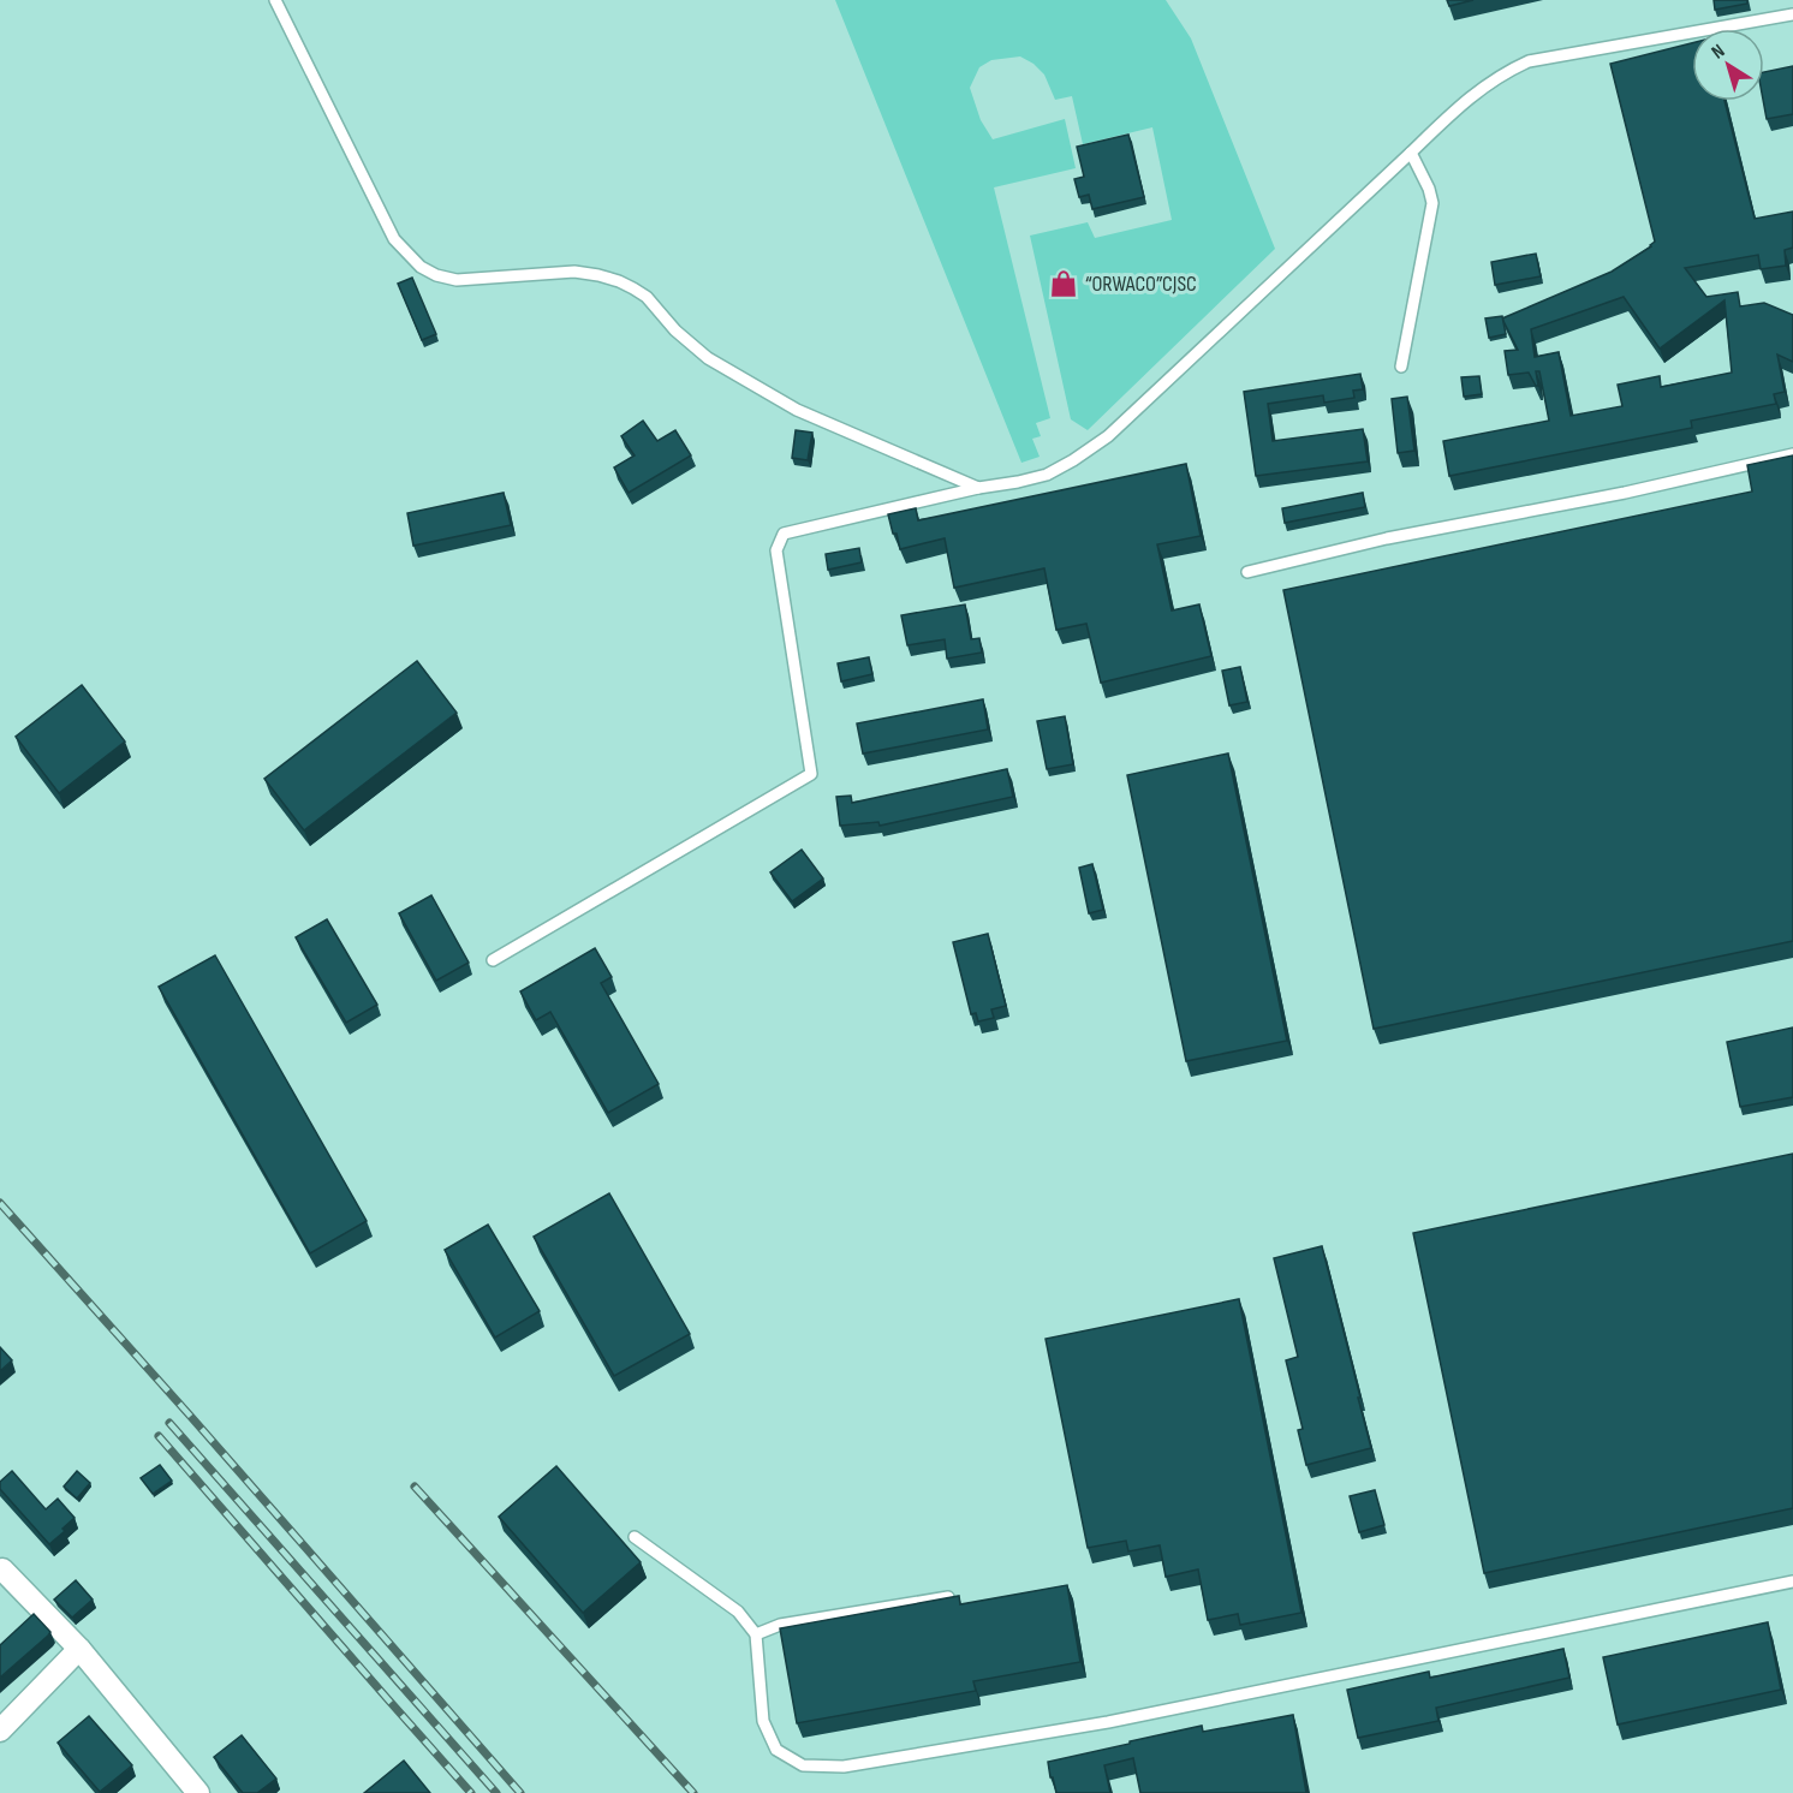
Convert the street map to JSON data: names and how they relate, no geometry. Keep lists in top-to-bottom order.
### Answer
{
  "places": {
    "shop": ["“ORWACO”CJSC"]
  },
  "north": "top left"
}
